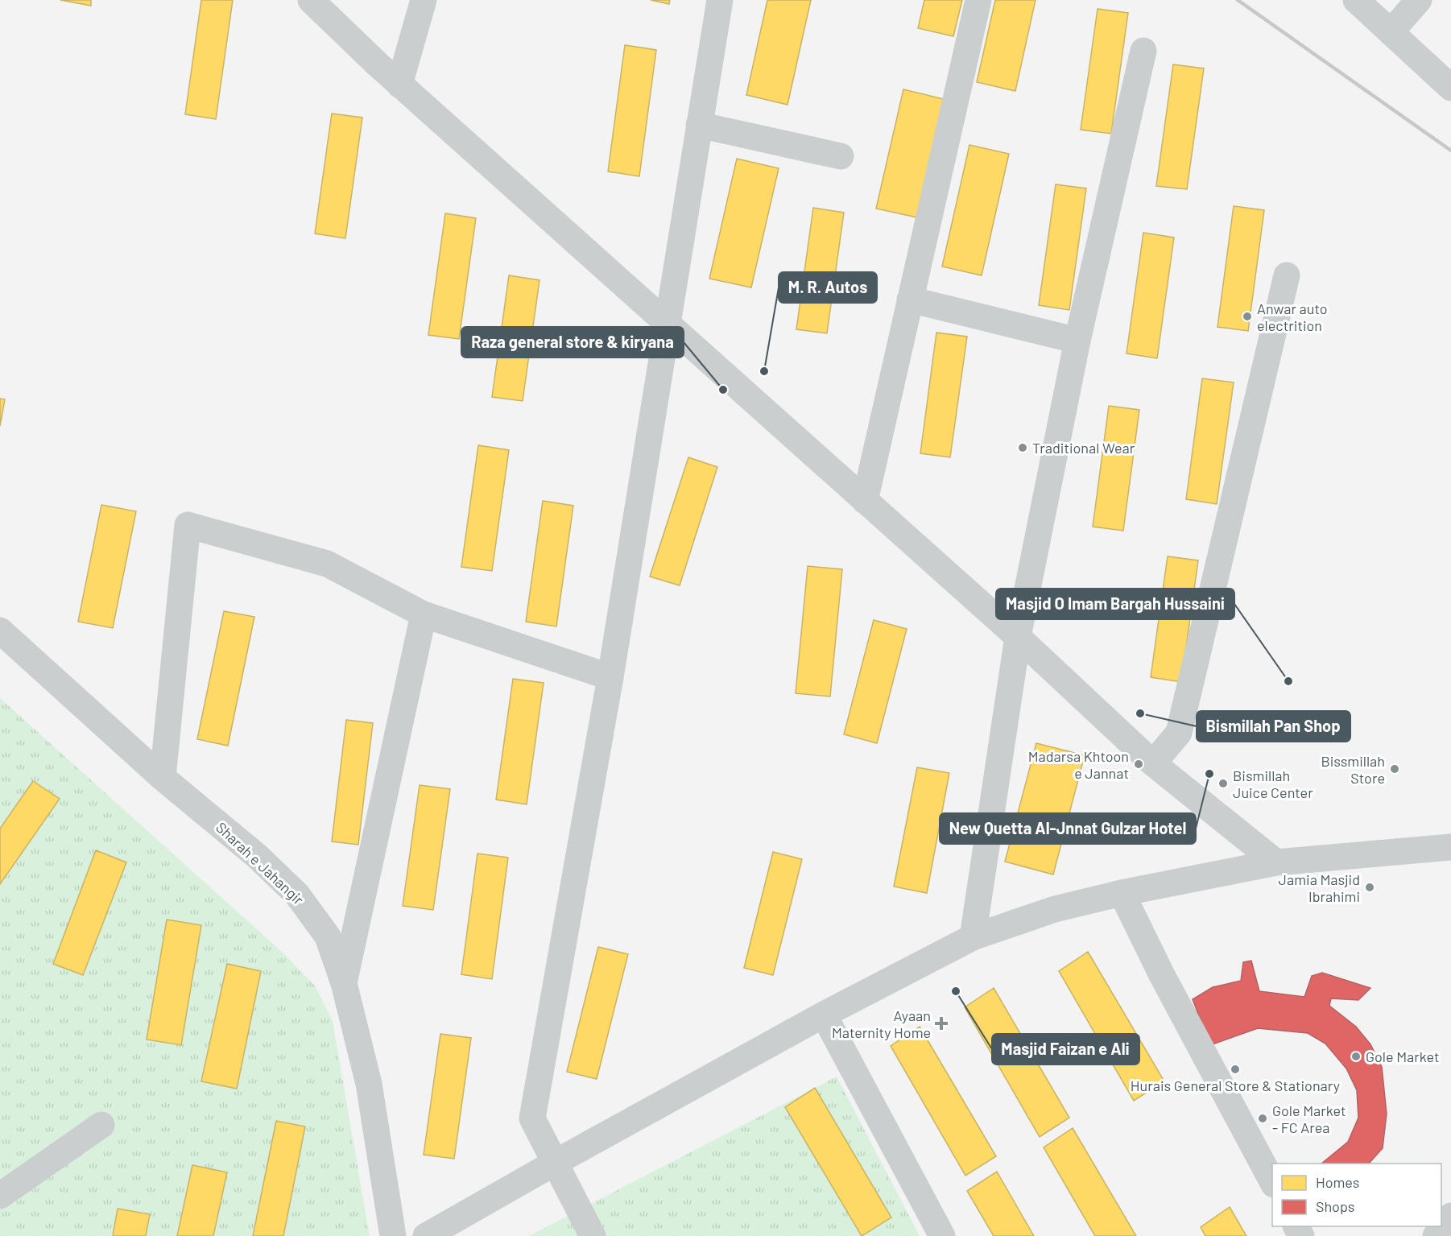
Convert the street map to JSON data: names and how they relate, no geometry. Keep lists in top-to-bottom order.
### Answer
{
  "streets": {
    "street": ["Sharah e Jahangir"]
  },
  "places": {
    "other": [
      "Anwar auto electrition",
      "M. R. Autos",
      "Raza general store & kiryana",
      "Traditional Wear",
      "Masjid O Imam Bargah Hussaini",
      "Bismillah Pan Shop",
      "Madarsa Khtoon e Jannat",
      "Bissmillah Store",
      "New Quetta Al-Jnnat Gulzar Hotel",
      "Bismillah Juice Center",
      "Jamia Masjid Ibrahimi",
      "Masjid Faizan e Ali",
      "Gole Market",
      "Hurais General Store & Stationary",
      "Gole Market - FC Area"
    ],
    "health": ["Ayaan Maternity Home"]
  },
  "legend": ["Homes", "Shops"]
}
